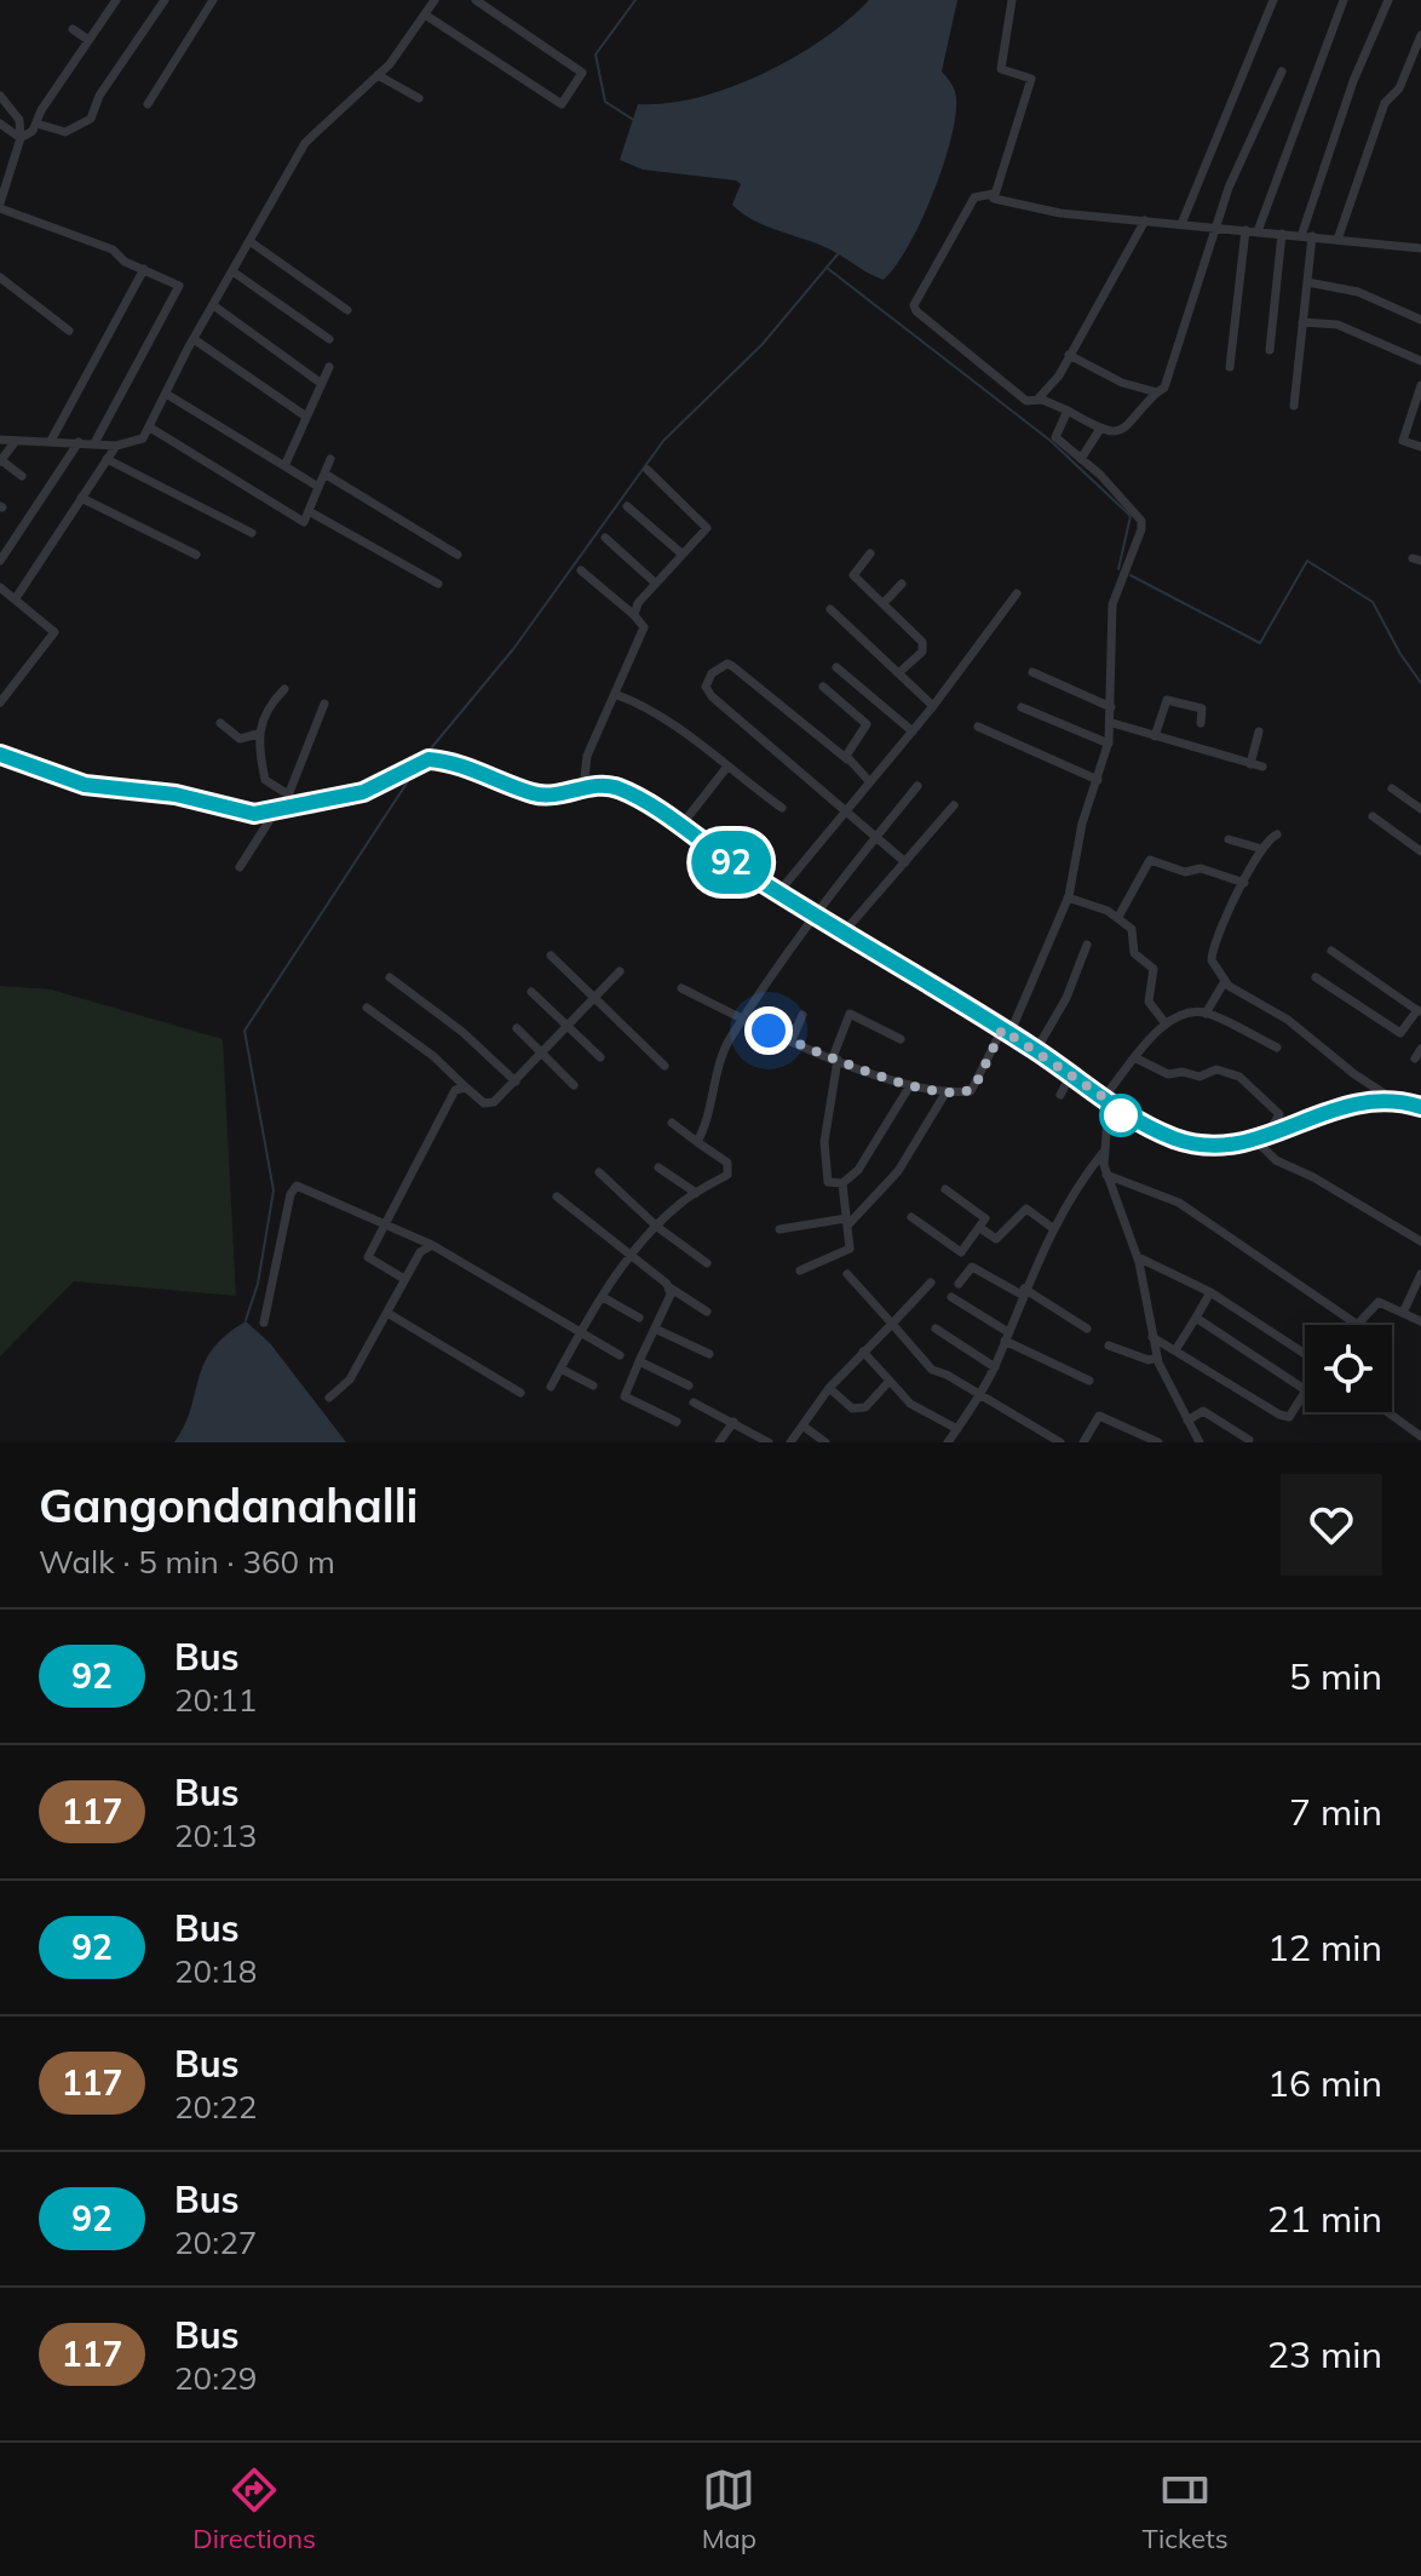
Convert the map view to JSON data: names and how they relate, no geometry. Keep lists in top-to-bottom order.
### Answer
{
  "lines": ["bus line 92"],
  "page": {
    "on_map": "92",
    "heading": ["Gangondanahalli", "Walk · 5 min · 360 m"],
    "list": [
      {
        "mark": "92",
        "name": "Bus",
        "note": "20:11",
        "value": "5 min"
      },
      {
        "mark": "117",
        "name": "Bus",
        "note": "20:13",
        "value": "7 min"
      },
      {
        "mark": "92",
        "name": "Bus",
        "note": "20:18",
        "value": "12 min"
      },
      {
        "mark": "117",
        "name": "Bus",
        "note": "20:22",
        "value": "16 min"
      },
      {
        "mark": "92",
        "name": "Bus",
        "note": "20:27",
        "value": "21 min"
      },
      {
        "mark": "117",
        "name": "Bus",
        "note": "20:29",
        "value": "23 min"
      }
    ],
    "tabs": ["Directions", "Map", "Tickets"]
  }
}
